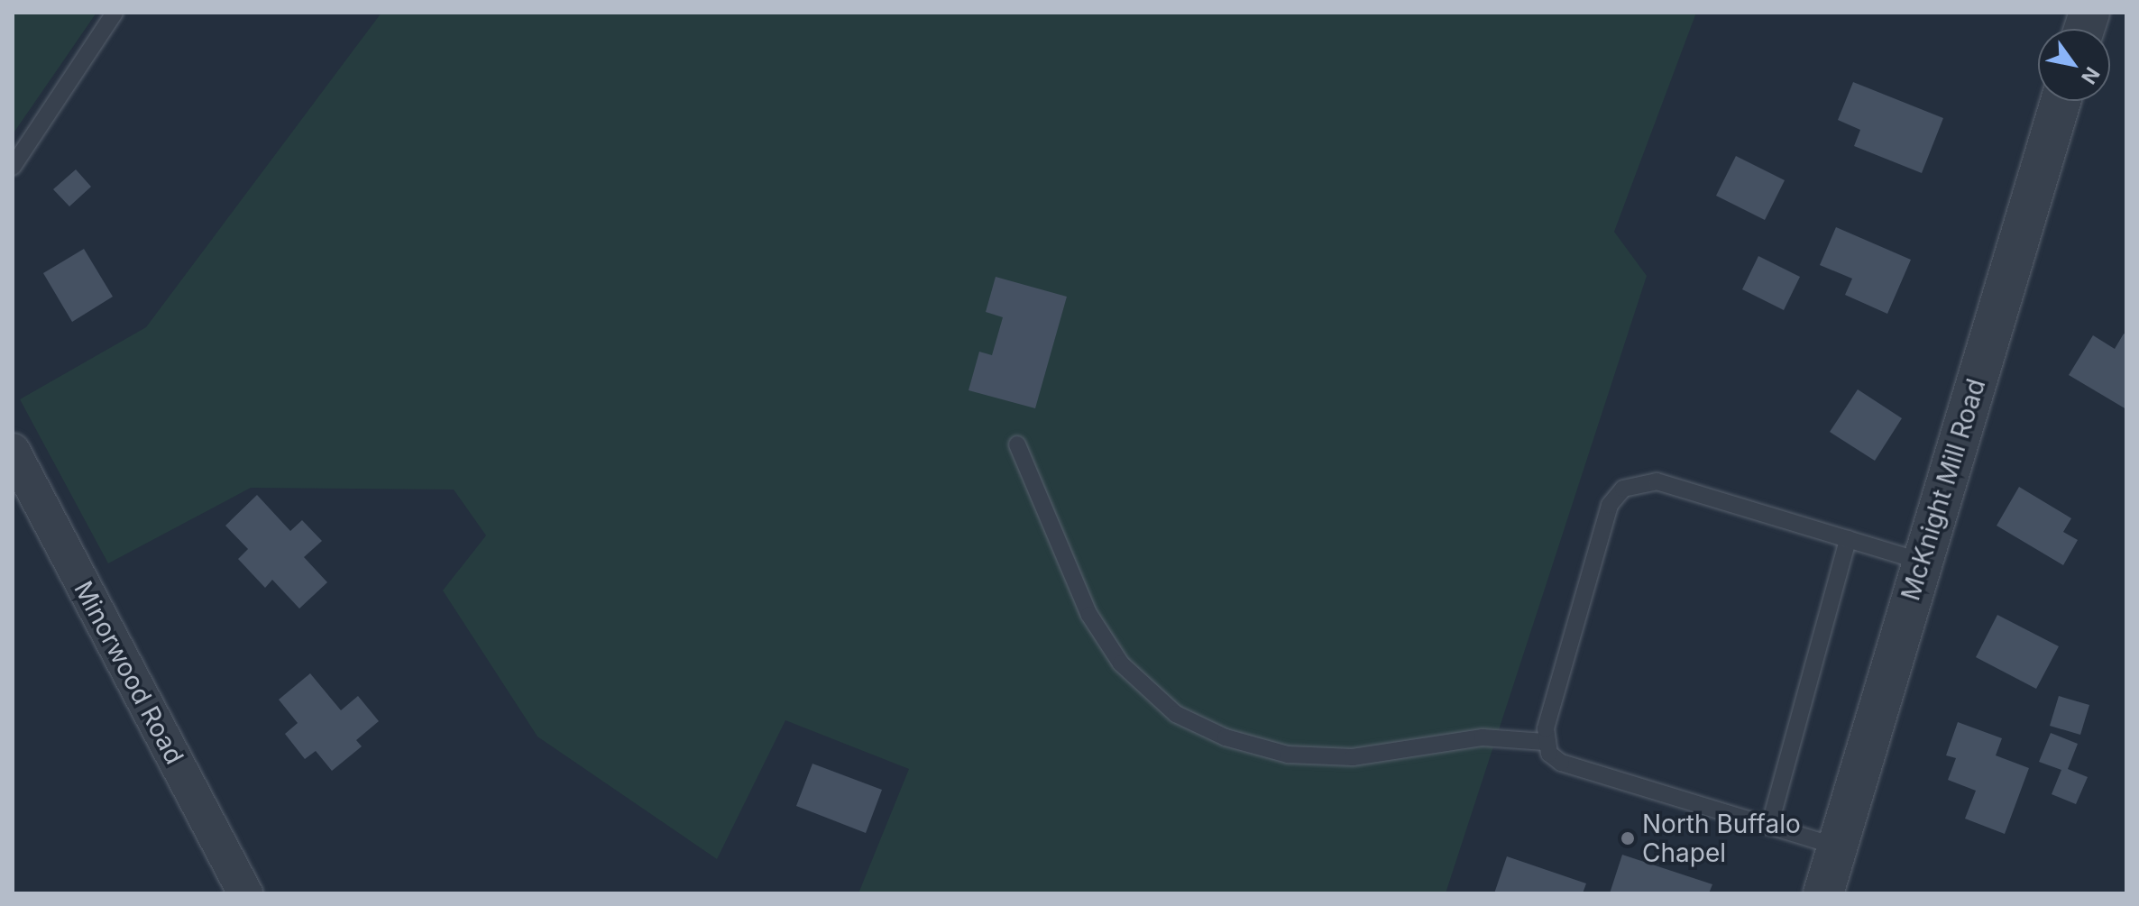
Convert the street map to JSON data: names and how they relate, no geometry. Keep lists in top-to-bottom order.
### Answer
{
  "streets": {
    "street": ["McKnight Mill Road", "Minorwood Road"]
  },
  "places": ["North Buffalo Chapel"],
  "north": "bottom right"
}
